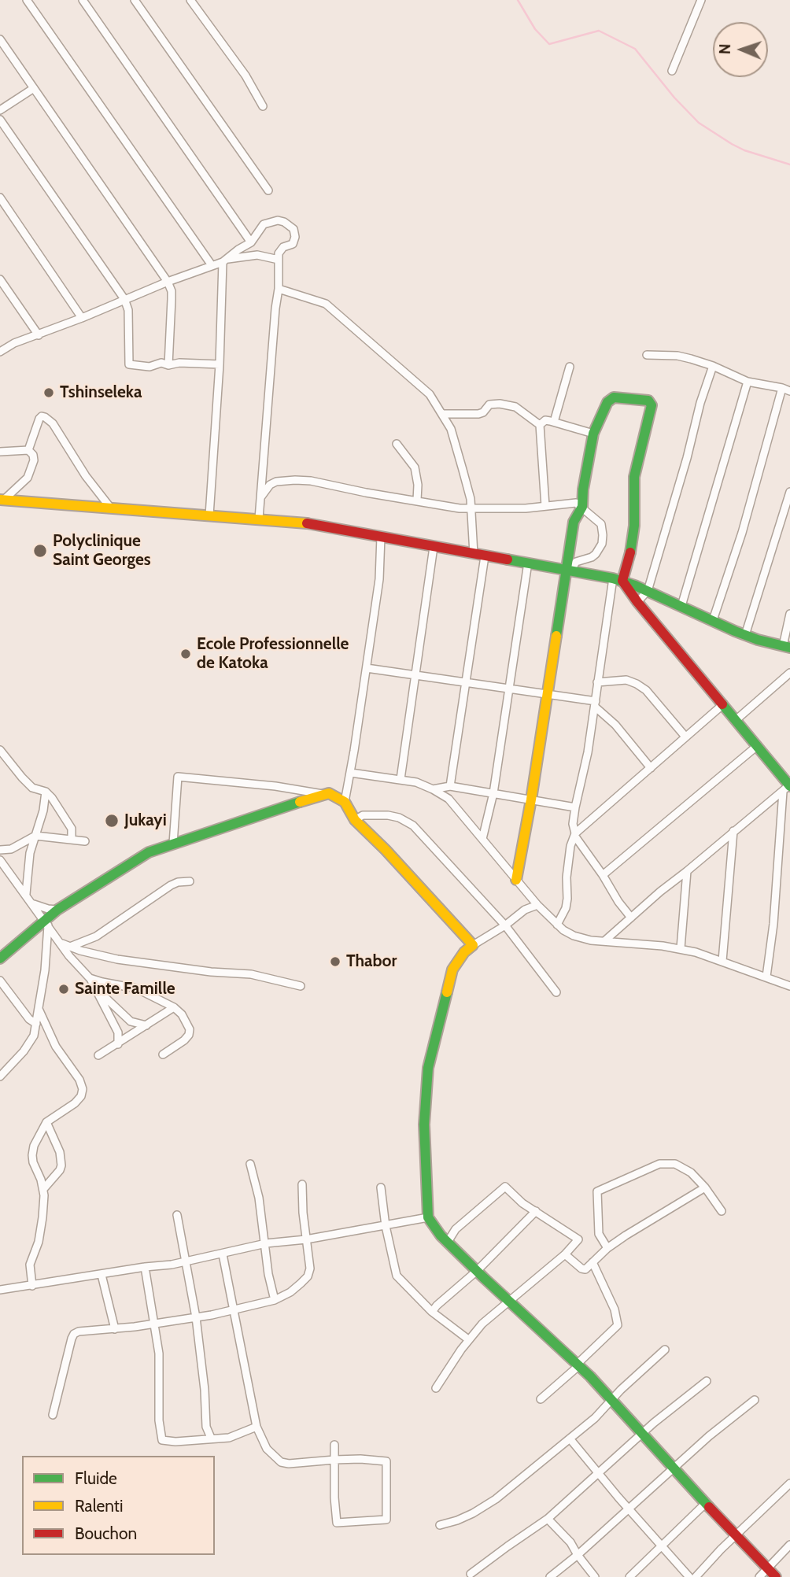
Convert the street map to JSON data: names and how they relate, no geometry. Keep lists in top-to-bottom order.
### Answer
{
  "places": [
    "Tshinseleka",
    "Polyclinique Saint Georges",
    "Ecole Professionnelle de Katoka",
    "Jukayi",
    "Thabor",
    "Sainte Famille"
  ],
  "legend": ["Fluide", "Ralenti", "Bouchon"],
  "north": "left"
}
